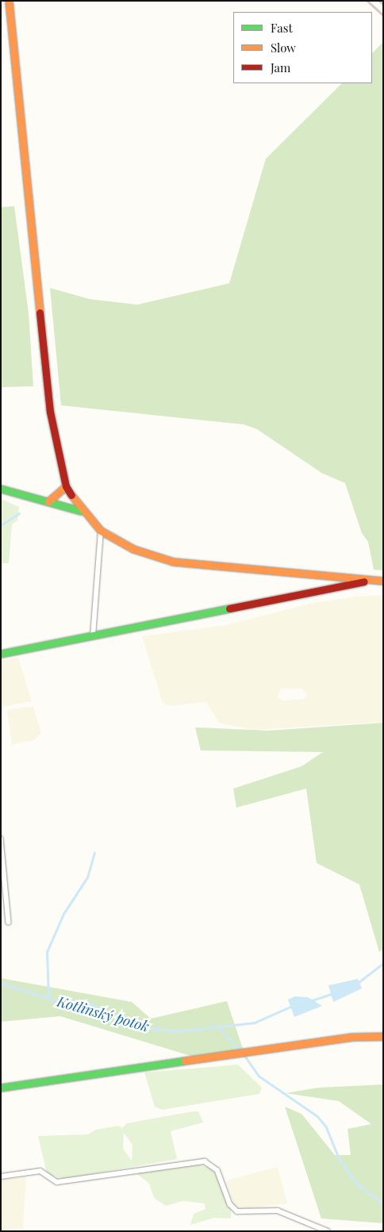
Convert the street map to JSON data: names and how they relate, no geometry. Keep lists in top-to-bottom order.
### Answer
{
  "water": ["Kotlinský potok"],
  "legend": ["Fast", "Slow", "Jam"]
}
